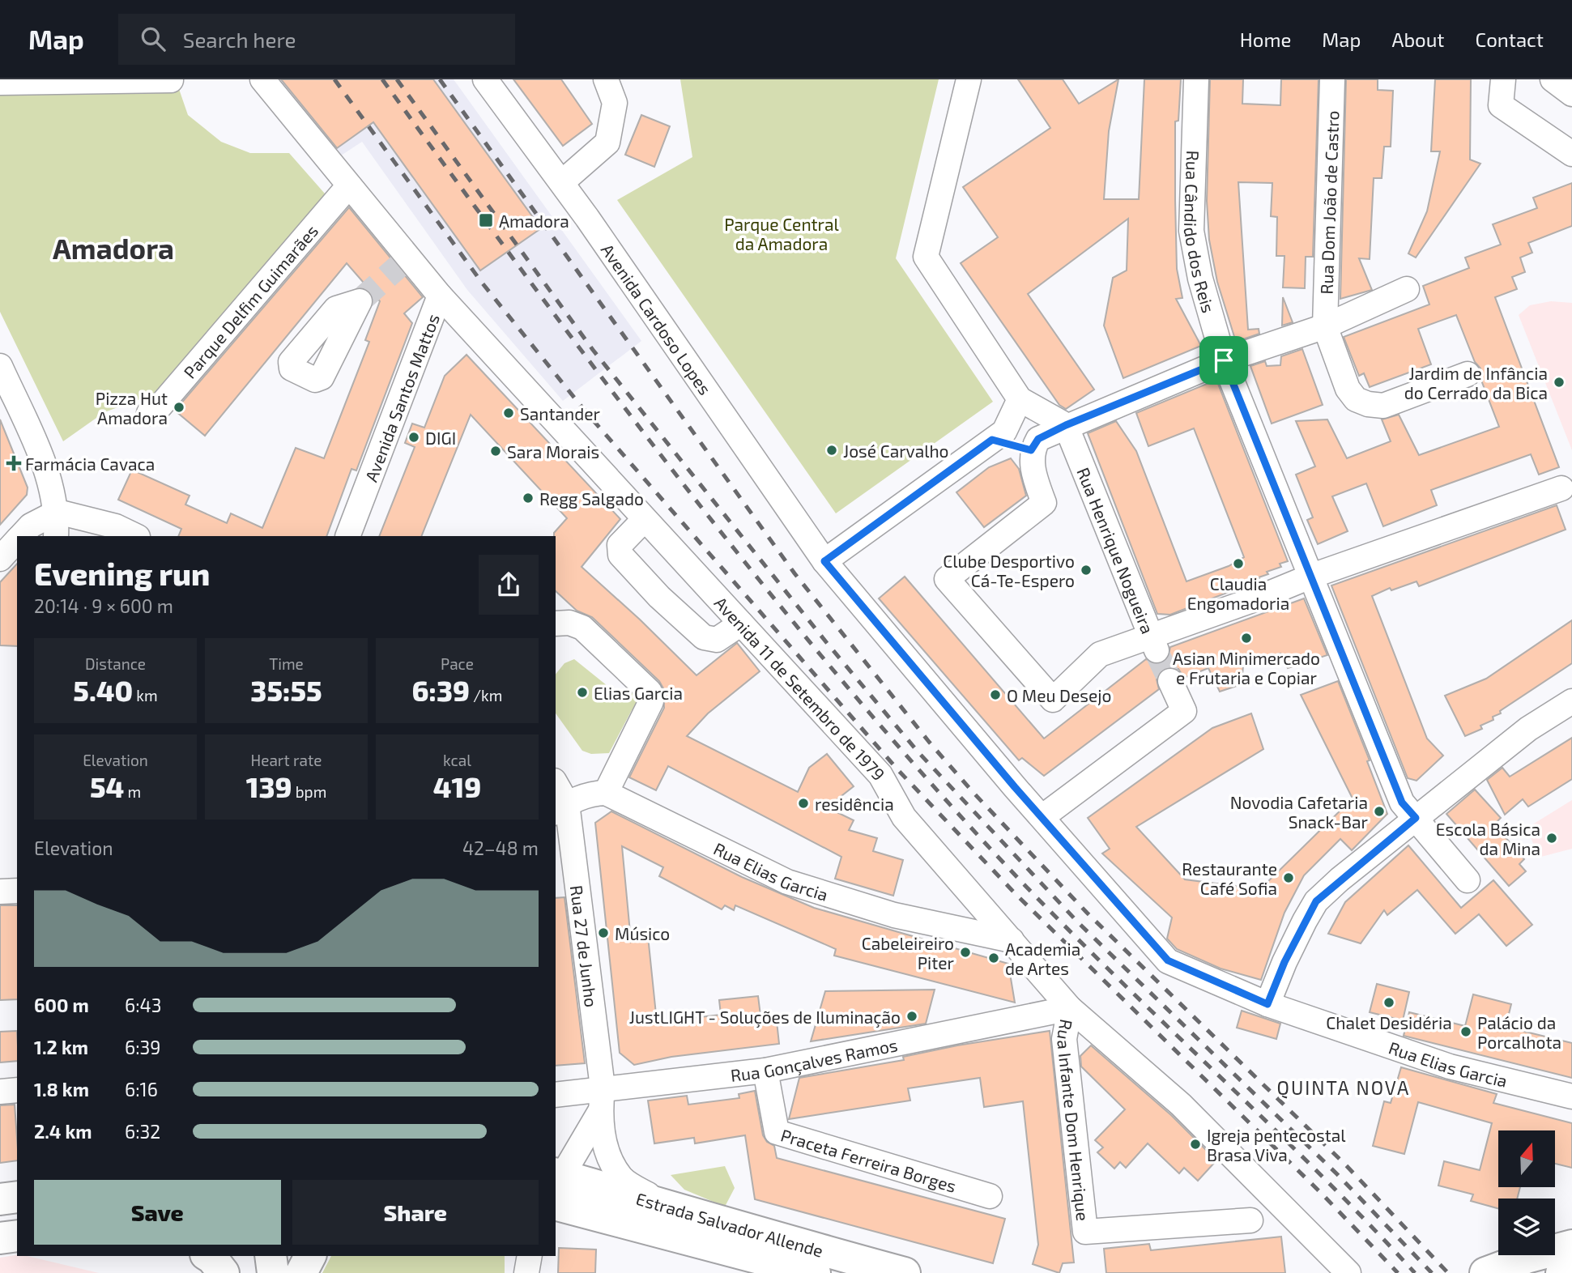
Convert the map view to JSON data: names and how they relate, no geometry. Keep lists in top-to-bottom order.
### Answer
{
  "streets": {
    "main road": ["Estrada Salvador Allende"],
    "street": [
      "Rua Dom João de Castro",
      "Rua Cândido dos Reis",
      "Parque Delfim Guimarães",
      "Avenida Cardoso Lopes",
      "Avenida Santos Mattos",
      "Rua Henrique Nogueira",
      "Avenida 11 de Setembro de 1979",
      "Rua Elias Garcia",
      "Rua 27 de Junho",
      "Rua Gonçalves Ramos",
      "Rua Infante Dom Henrique",
      "Praceta Ferreira Borges"
    ]
  },
  "crossings": [
    ["Rua Cândido dos Reis", "Rua Henrique Nogueira"],
    ["Parque Delfim Guimarães", "Avenida Santos Mattos"],
    ["Avenida Cardoso Lopes", "Rua Elias Garcia"],
    ["Avenida Santos Mattos", "Avenida 11 de Setembro de 1979"],
    ["Avenida 11 de Setembro de 1979", "Rua Elias Garcia"],
    ["Avenida 11 de Setembro de 1979", "Rua Gonçalves Ramos"],
    ["Avenida 11 de Setembro de 1979", "Rua Infante Dom Henrique"],
    ["Rua 27 de Junho", "Rua Gonçalves Ramos"],
    ["Rua Gonçalves Ramos", "Rua Infante Dom Henrique"],
    ["Rua Gonçalves Ramos", "Praceta Ferreira Borges"]
  ],
  "districts": ["Amadora", "QUINTA NOVA"],
  "parks": ["Parque Central da Amadora"],
  "places": {
    "transit": ["Amadora"],
    "other": [
      "Jardim de Infância do Cerrado da Bica",
      "Pizza Hut Amadora",
      "Santander",
      "DIGI",
      "José Carvalho",
      "Sara Morais",
      "Regg Salgado",
      "Claudia Engomadoria",
      "Clube Desportivo Cá-Te-Espero",
      "Asian Minimercado e Frutaria e Copiar",
      "Elias Garcia",
      "O Meu Desejo",
      "residência",
      "Novodia Cafetaria Snack-Bar",
      "Escola Básica da Mina",
      "Restaurante Café Sofia",
      "Músico",
      "Cabeleireiro Piter",
      "Academia de Artes",
      "Chalet Desidéria",
      "JustLIGHT - Soluções de Iluminação",
      "Palácio da Porcalhota",
      "Igreja pentecostal Brasa Viva"
    ],
    "health": ["Farmácia Cavaca"]
  },
  "north": "top",
  "page": {
    "header": "Map",
    "search": "Search here",
    "nav": [
      "Home",
      "Map",
      "About",
      "Contact"
    ],
    "heading": ["Evening run", "20:14 · 9 × 600 m"],
    "stats": [
      ["Distance", "5.40 km"],
      ["Time", "35:55"],
      ["Pace", "6:39 /km"],
      ["Elevation", "54 m"],
      ["Heart rate", "139 bpm"],
      ["kcal", "419"]
    ],
    "chart": ["Elevation", "42–48 m"],
    "list": [
      {
        "name": "600 m",
        "note": "6:43"
      },
      {
        "name": "1.2 km",
        "note": "6:39"
      },
      {
        "name": "1.8 km",
        "note": "6:16"
      },
      {
        "name": "2.4 km",
        "note": "6:32"
      }
    ],
    "buttons": ["Save", "Share"]
  }
}
